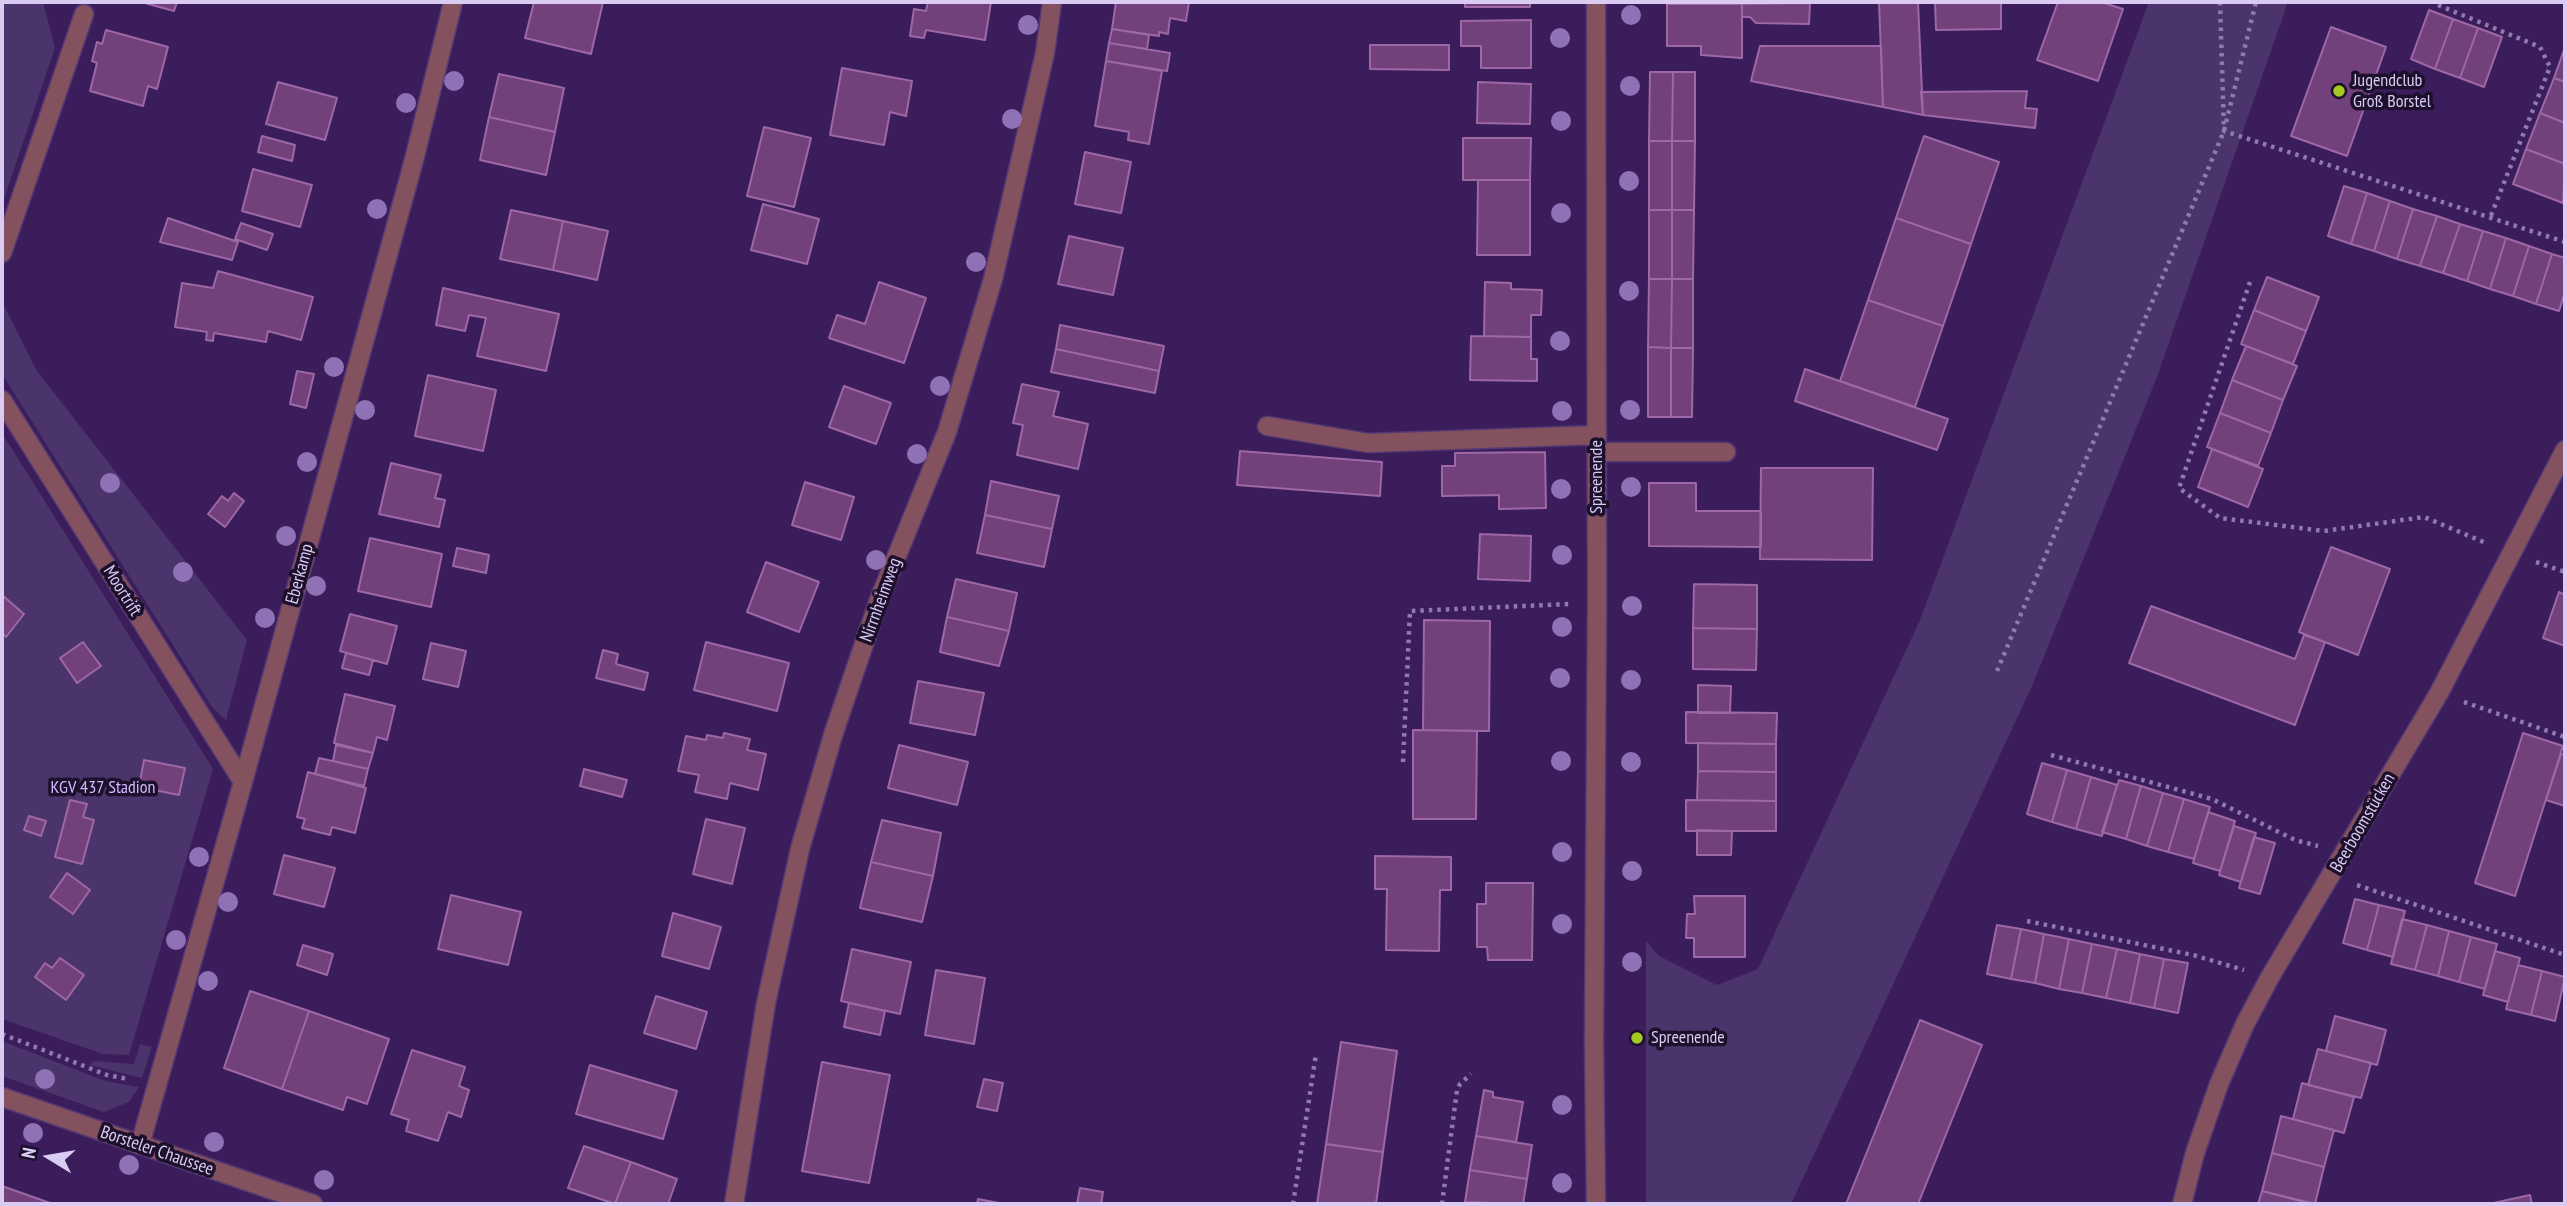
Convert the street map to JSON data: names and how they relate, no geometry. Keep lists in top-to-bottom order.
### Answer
{
  "streets": {
    "street": [
      "Spreenende",
      "Eberkamp",
      "Moortrift",
      "Nirrnheimweg",
      "Beerboomstücken",
      "Borsteler Chaussee"
    ]
  },
  "crossings": [
    ["Eberkamp", "Moortrift"],
    ["Eberkamp", "Borsteler Chaussee"]
  ],
  "parks": ["KGV 437 Stadion"],
  "places": ["Jugendclub Groß Borstel", "Spreenende"],
  "north": "left"
}
